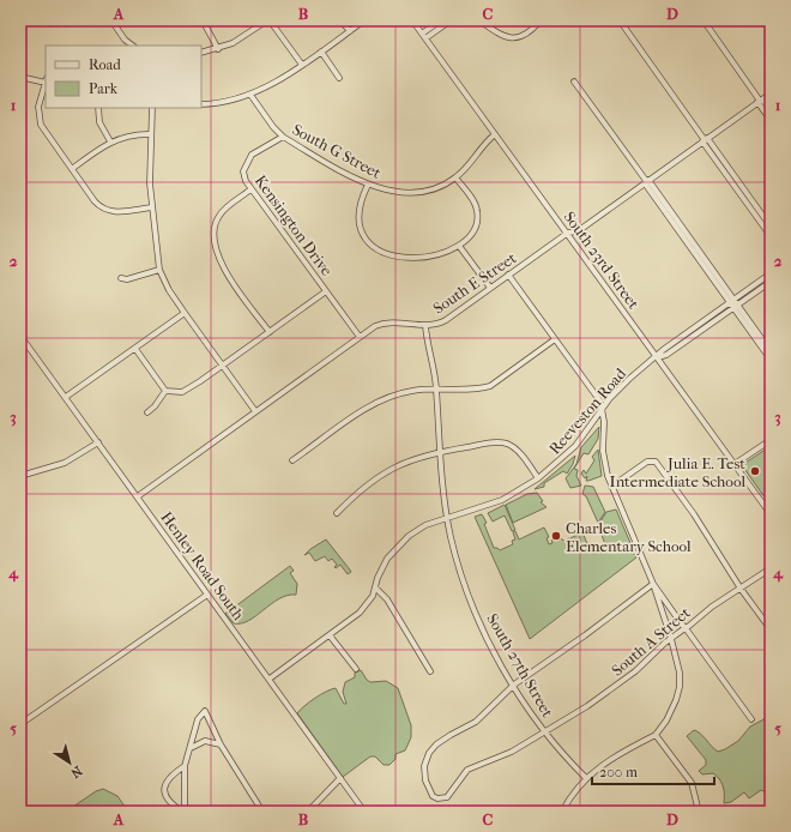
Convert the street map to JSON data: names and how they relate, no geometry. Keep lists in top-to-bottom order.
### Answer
{
  "streets": {
    "street": [
      "South G Street",
      "Kensington Drive",
      "South 23rd Street",
      "South E Street",
      "Reeveston Road",
      "Henley Road South",
      "South A Street",
      "South 27th Street"
    ]
  },
  "crossings": [
    ["South G Street", "Kensington Drive"],
    ["South G Street", "South 23rd Street"],
    ["Kensington Drive", "South E Street"],
    ["South 23rd Street", "South E Street"],
    ["South 23rd Street", "Reeveston Road"],
    ["South E Street", "Henley Road South"],
    ["South E Street", "South 27th Street"],
    ["Reeveston Road", "Henley Road South"],
    ["Reeveston Road", "South 27th Street"],
    ["South A Street", "South 27th Street"]
  ],
  "places": ["Julia E. Test Intermediate School", "Charles Elementary School"],
  "legend": ["Road", "Park"],
  "scale_bar": "200 m",
  "north": "bottom right",
  "grid": {
    "columns": [
      "A",
      "B",
      "C",
      "D"
    ],
    "rows": [
      "1",
      "2",
      "3",
      "4",
      "5"
    ]
  }
}
